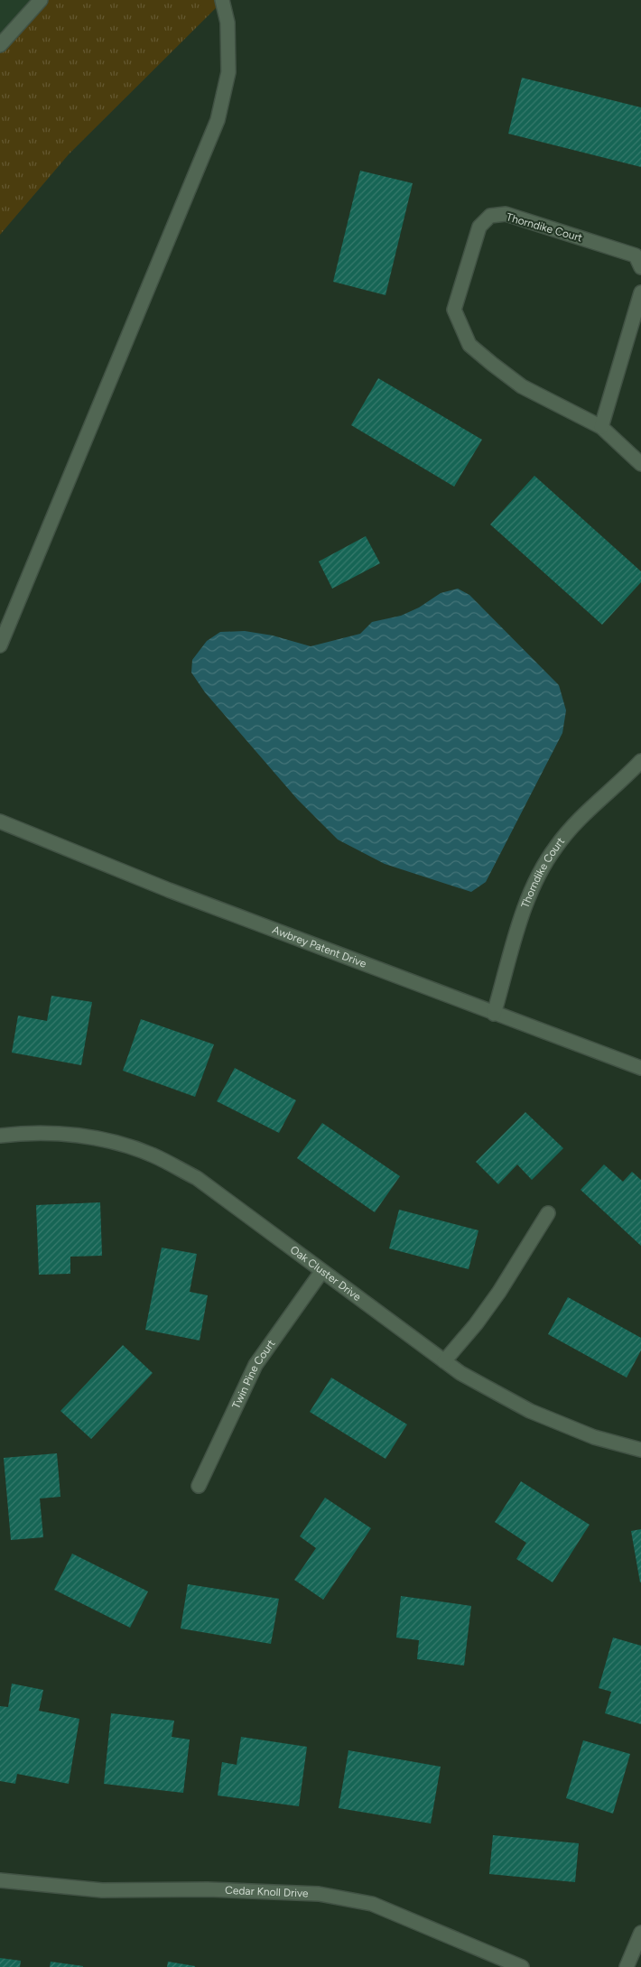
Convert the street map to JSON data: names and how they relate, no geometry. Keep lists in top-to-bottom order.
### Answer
{
  "streets": {
    "street": [
      "Thorndike Court",
      "Awbrey Patent Drive",
      "Oak Cluster Drive",
      "Twin Pine Court",
      "Cedar Knoll Drive"
    ]
  },
  "crossings": [
    ["Thorndike Court", "Awbrey Patent Drive"],
    ["Oak Cluster Drive", "Twin Pine Court"]
  ]
}
